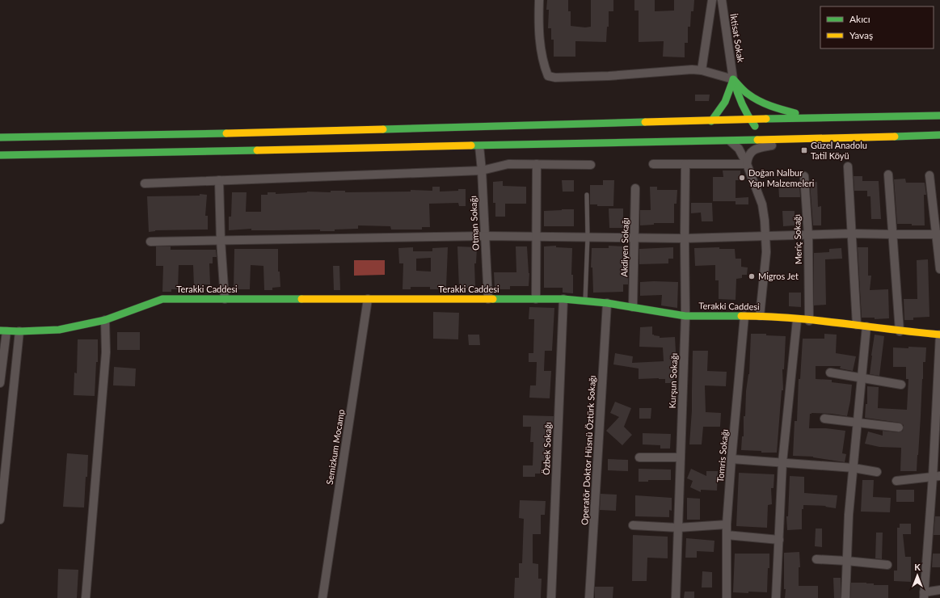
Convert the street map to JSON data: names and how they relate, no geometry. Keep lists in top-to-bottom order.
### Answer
{
  "streets": {
    "main road": ["Terakki Caddesi"],
    "street": [
      "İktisat Sokak",
      "Otman Sokağı",
      "Meriç Sokağı",
      "Akdiyen Sokağı",
      "Kurşun Sokağı",
      "Semizkum Mocamp",
      "Özbek Sokağı",
      "Operatör Doktor Hüsnü Öztürk Sokağı",
      "Tomris Sokağı"
    ]
  },
  "crossings": [
    ["Otman Sokağı", "Terakki Caddesi"],
    ["Meriç Sokağı", "Terakki Caddesi"],
    ["Akdiyen Sokağı", "Terakki Caddesi"],
    ["Terakki Caddesi", "Kurşun Sokağı"],
    ["Terakki Caddesi", "Semizkum Mocamp"],
    ["Terakki Caddesi", "Özbek Sokağı"],
    ["Terakki Caddesi", "Operatör Doktor Hüsnü Öztürk Sokağı"],
    ["Terakki Caddesi", "Tomris Sokağı"]
  ],
  "places": {
    "transit": ["Güzel Anadolu Tatil Köyü"],
    "other": ["Doğan Nalbur Yapı Malzemeleri", "Migros Jet"]
  },
  "legend": ["Akıcı", "Yavaş"],
  "north": "top"
}
